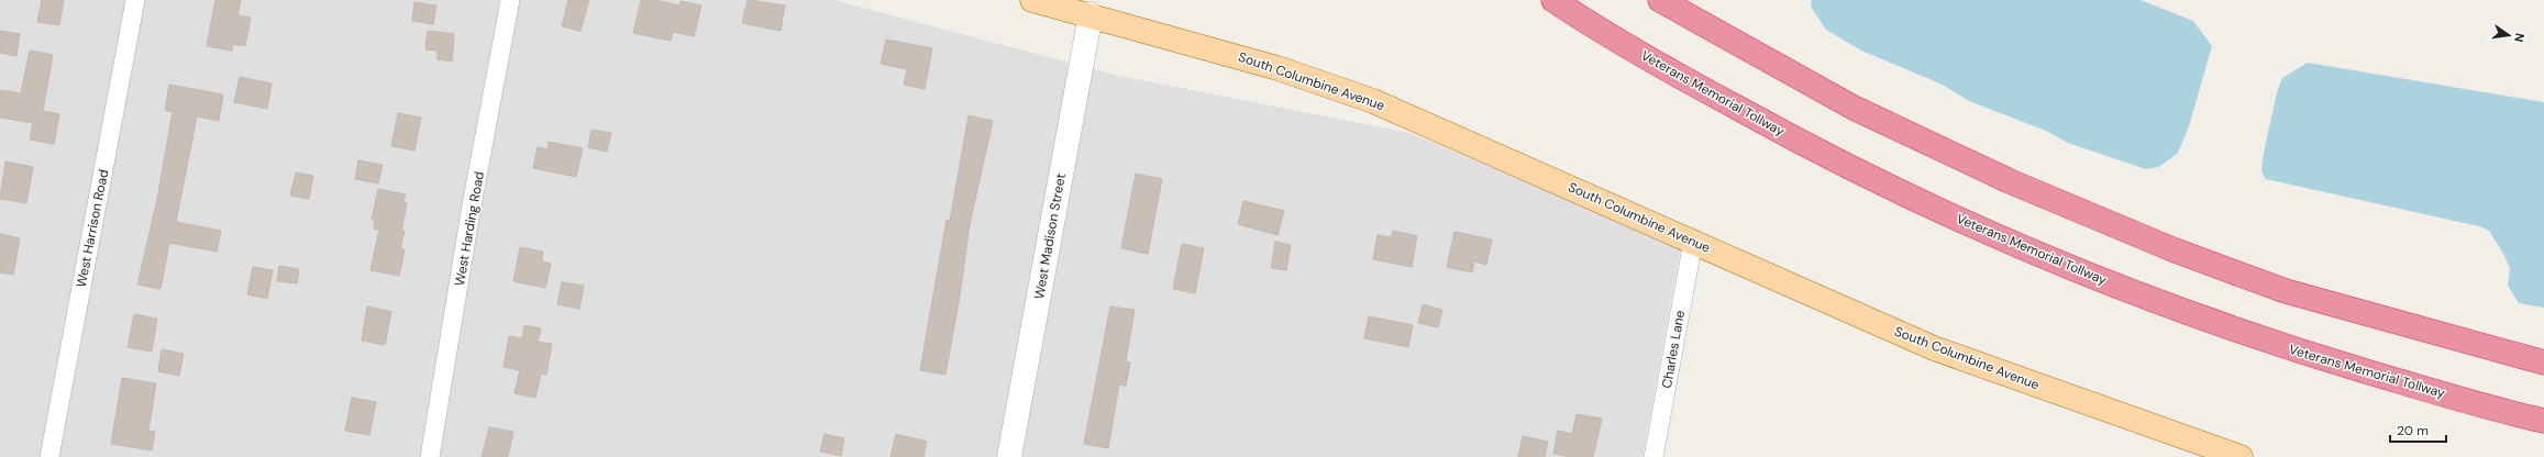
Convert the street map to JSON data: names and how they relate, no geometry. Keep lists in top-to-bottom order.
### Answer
{
  "streets": {
    "highway": ["Veterans Memorial Tollway"],
    "main road": ["South Columbine Avenue"],
    "street": [
      "West Harrison Road",
      "West Harding Road",
      "West Madison Street",
      "Charles Lane"
    ]
  },
  "crossings": [
    ["South Columbine Avenue", "West Madison Street"],
    ["South Columbine Avenue", "Charles Lane"]
  ],
  "scale_bar": "20 m",
  "north": "right"
}
